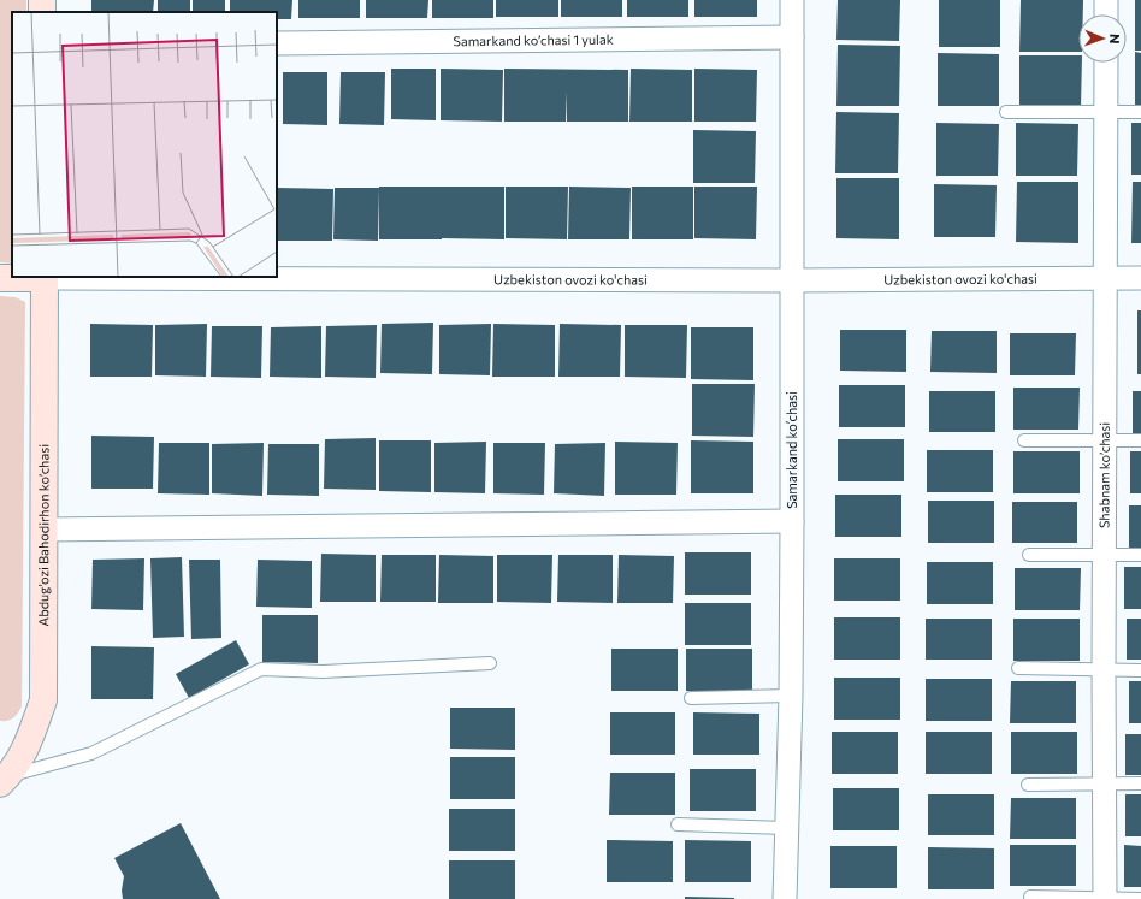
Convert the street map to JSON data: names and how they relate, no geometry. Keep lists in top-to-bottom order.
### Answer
{
  "streets": {
    "main road": ["Uzbekiston ovozi ko'chasi", "Abdug’ozi Bahodirhon ko’chasi"],
    "street": ["Samarkand ko’chasi 1 yulak", "Samarkand ko’chasi", "Shabnam ko’chasi"]
  },
  "crossings": [
    ["Samarkand ko’chasi 1 yulak", "Samarkand ko’chasi"],
    ["Uzbekiston ovozi ko'chasi", "Samarkand ko’chasi"],
    ["Uzbekiston ovozi ko'chasi", "Shabnam ko’chasi"],
    ["Uzbekiston ovozi ko'chasi", "Abdug’ozi Bahodirhon ko’chasi"]
  ],
  "north": "right"
}
